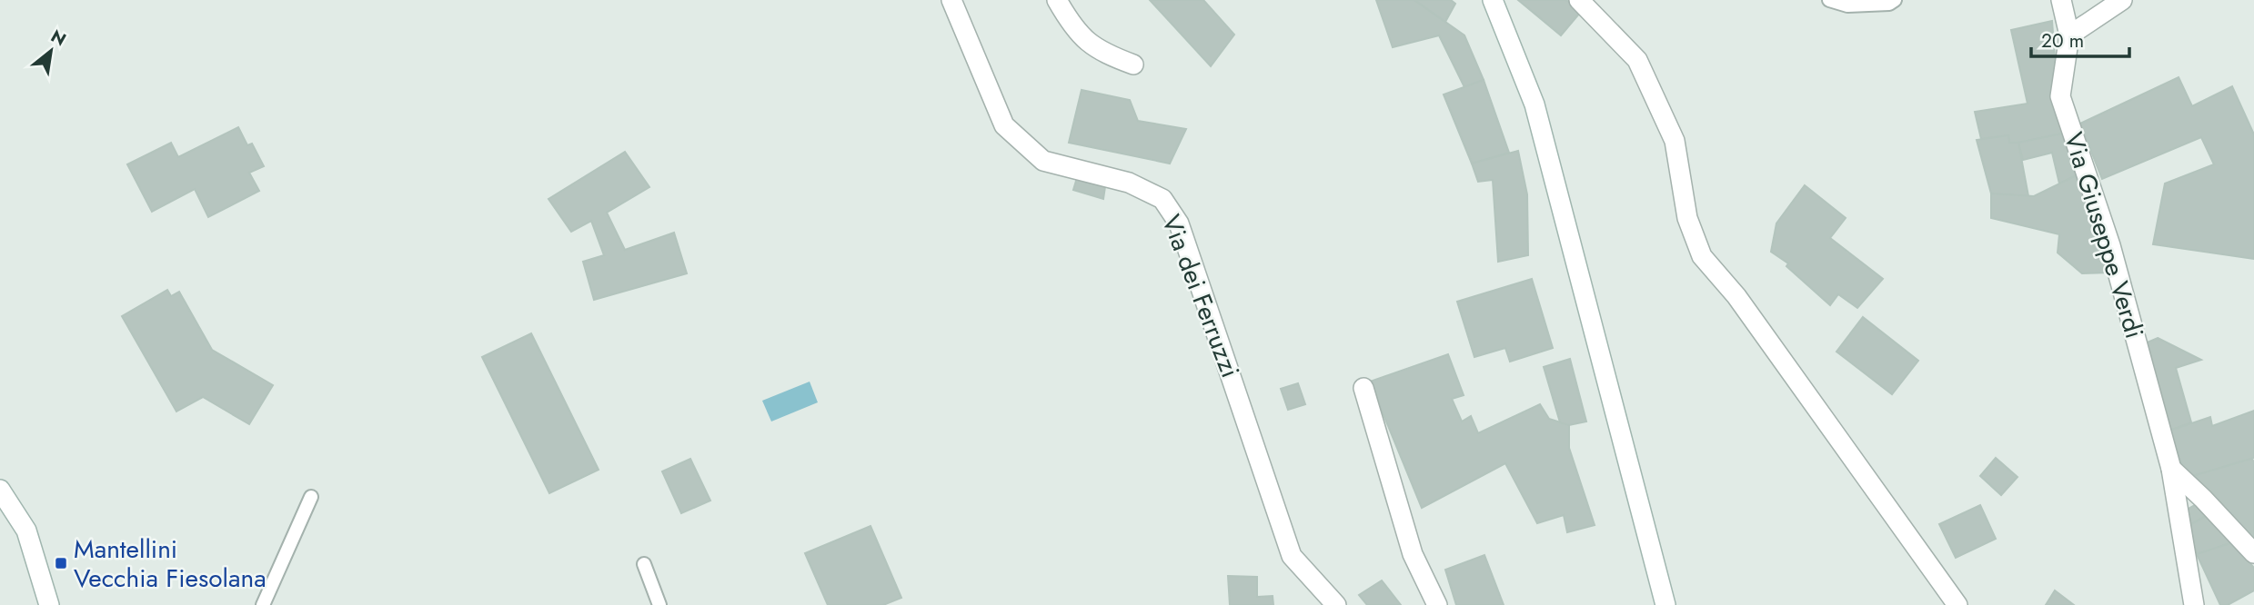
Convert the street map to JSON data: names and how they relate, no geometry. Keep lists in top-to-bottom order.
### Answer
{
  "streets": {
    "street": ["Via Giuseppe Verdi", "Via dei Ferruzzi"]
  },
  "places": {
    "transit": ["Mantellini Vecchia Fiesolana"]
  },
  "scale_bar": "20 m",
  "north": "top right"
}
